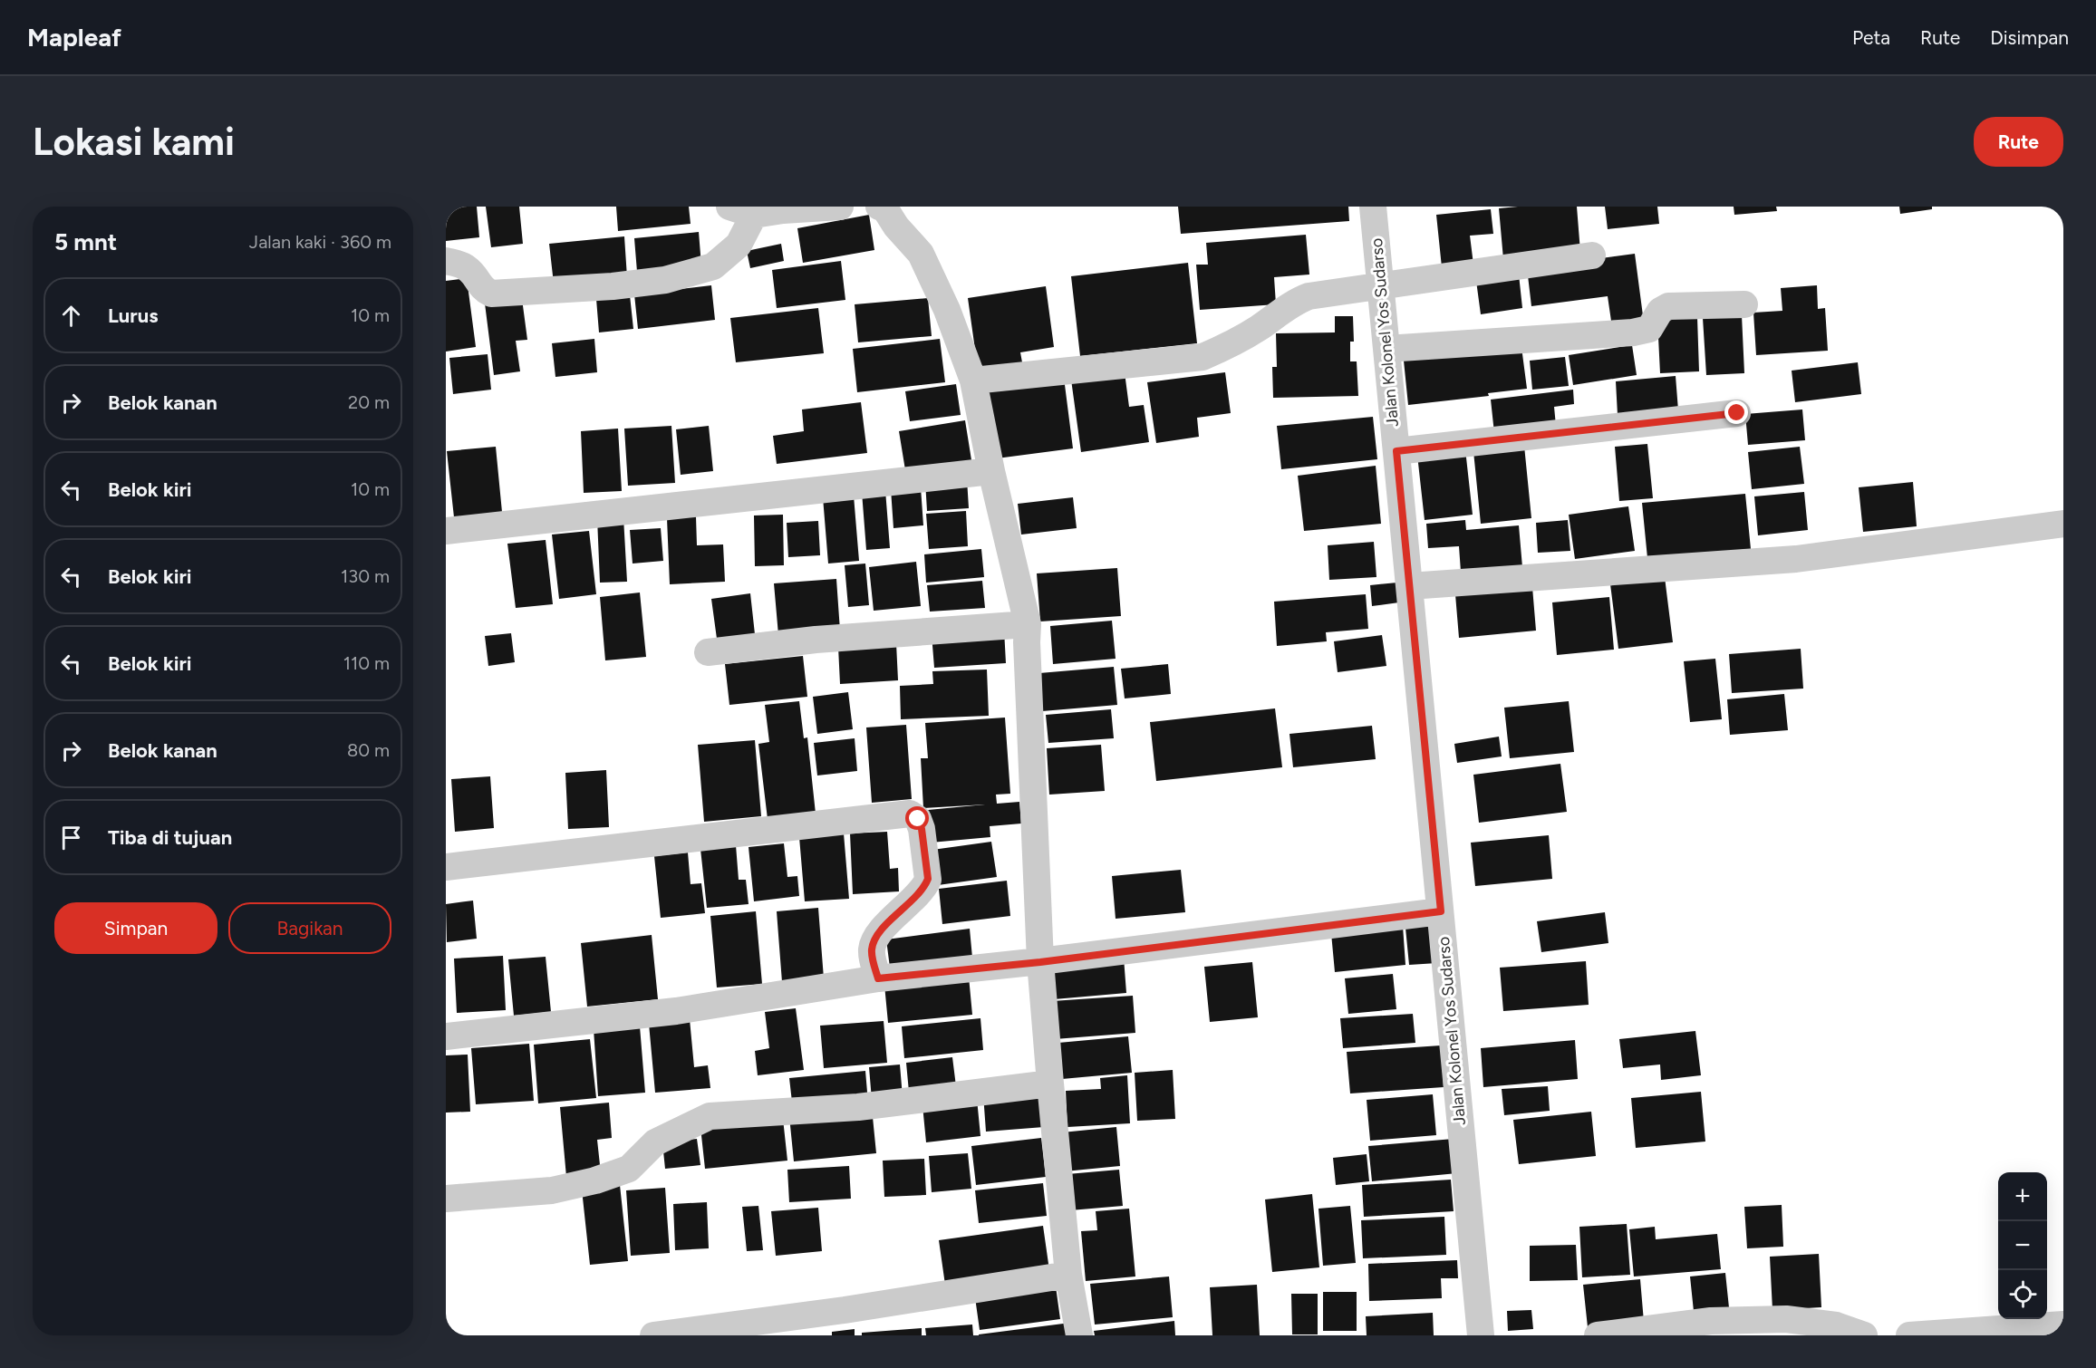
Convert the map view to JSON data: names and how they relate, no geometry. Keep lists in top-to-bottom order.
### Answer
{
  "streets": {
    "street": ["Jalan Kolonel Yos Sudarso"]
  },
  "page": {
    "header": "Mapleaf",
    "nav": ["Peta", "Rute", "Disimpan"],
    "buttons": [
      "Rute",
      ["Simpan", "Bagikan"]
    ],
    "title": "Lokasi kami",
    "heading": ["5 mnt", "Jalan kaki · 360 m"],
    "list": [
      ["Lurus", "10 m"],
      ["Belok kanan", "20 m"],
      ["Belok kiri", "10 m"],
      ["Belok kiri", "130 m"],
      ["Belok kiri", "110 m"],
      ["Belok kanan", "80 m"],
      "Tiba di tujuan"
    ],
    "map_buttons": ["+", "−"]
  }
}
